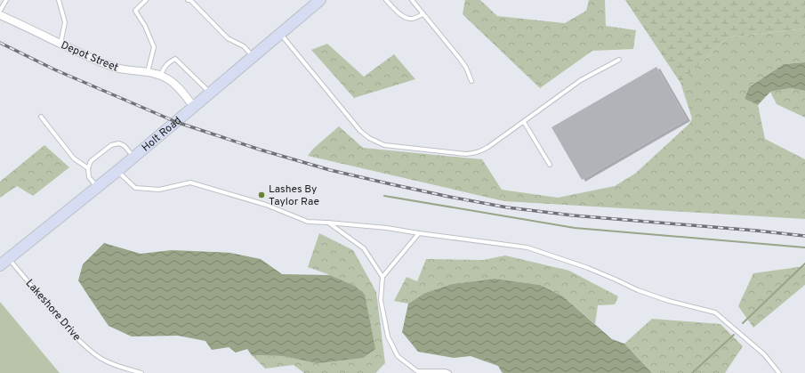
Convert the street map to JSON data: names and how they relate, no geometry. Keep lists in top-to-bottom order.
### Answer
{
  "streets": {
    "main road": ["Holt Road"],
    "street": ["Depot Street"],
    "lane": ["Lakeshore Drive"]
  },
  "crossings": [
    ["Depot Street", "Holt Road"],
    ["Holt Road", "Lakeshore Drive"]
  ],
  "places": ["Lashes By Taylor Rae"]
}
